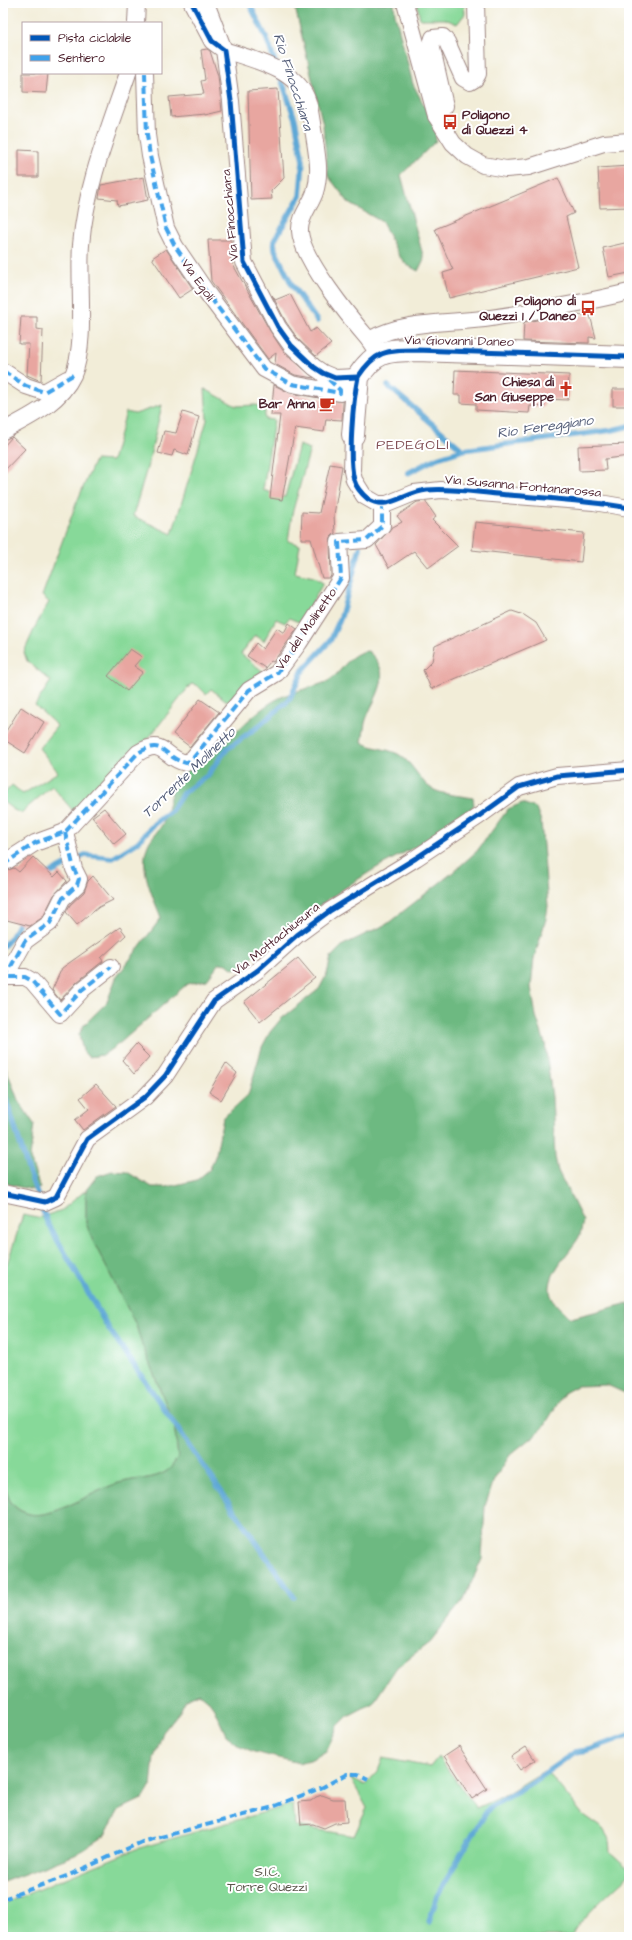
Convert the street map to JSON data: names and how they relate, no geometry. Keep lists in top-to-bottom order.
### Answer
{
  "streets": {
    "street": [
      "Via Finocchiara",
      "Via Egoli",
      "Via Giovanni Daneo",
      "Via Susanna Fontanarossa",
      "Via del Molinetto",
      "Via Mottachiusura"
    ]
  },
  "crossings": [
    ["Via Finocchiara", "Via Egoli"],
    ["Via Susanna Fontanarossa", "Via del Molinetto"]
  ],
  "districts": ["PEDEGOLI"],
  "water": ["Rio Finocchiara", "Rio Fereggiano", "Torrente Molinetto"],
  "parks": ["S.I.C. Torre Quezzi"],
  "places": {
    "bus stop": ["Poligono di Quezzi 4", "Poligono di Quezzi 1 / Daneo"],
    "church": ["Chiesa di San Giuseppe"],
    "cafe": ["Bar Anna"]
  },
  "legend": ["Pista ciclabile", "Sentiero"]
}
